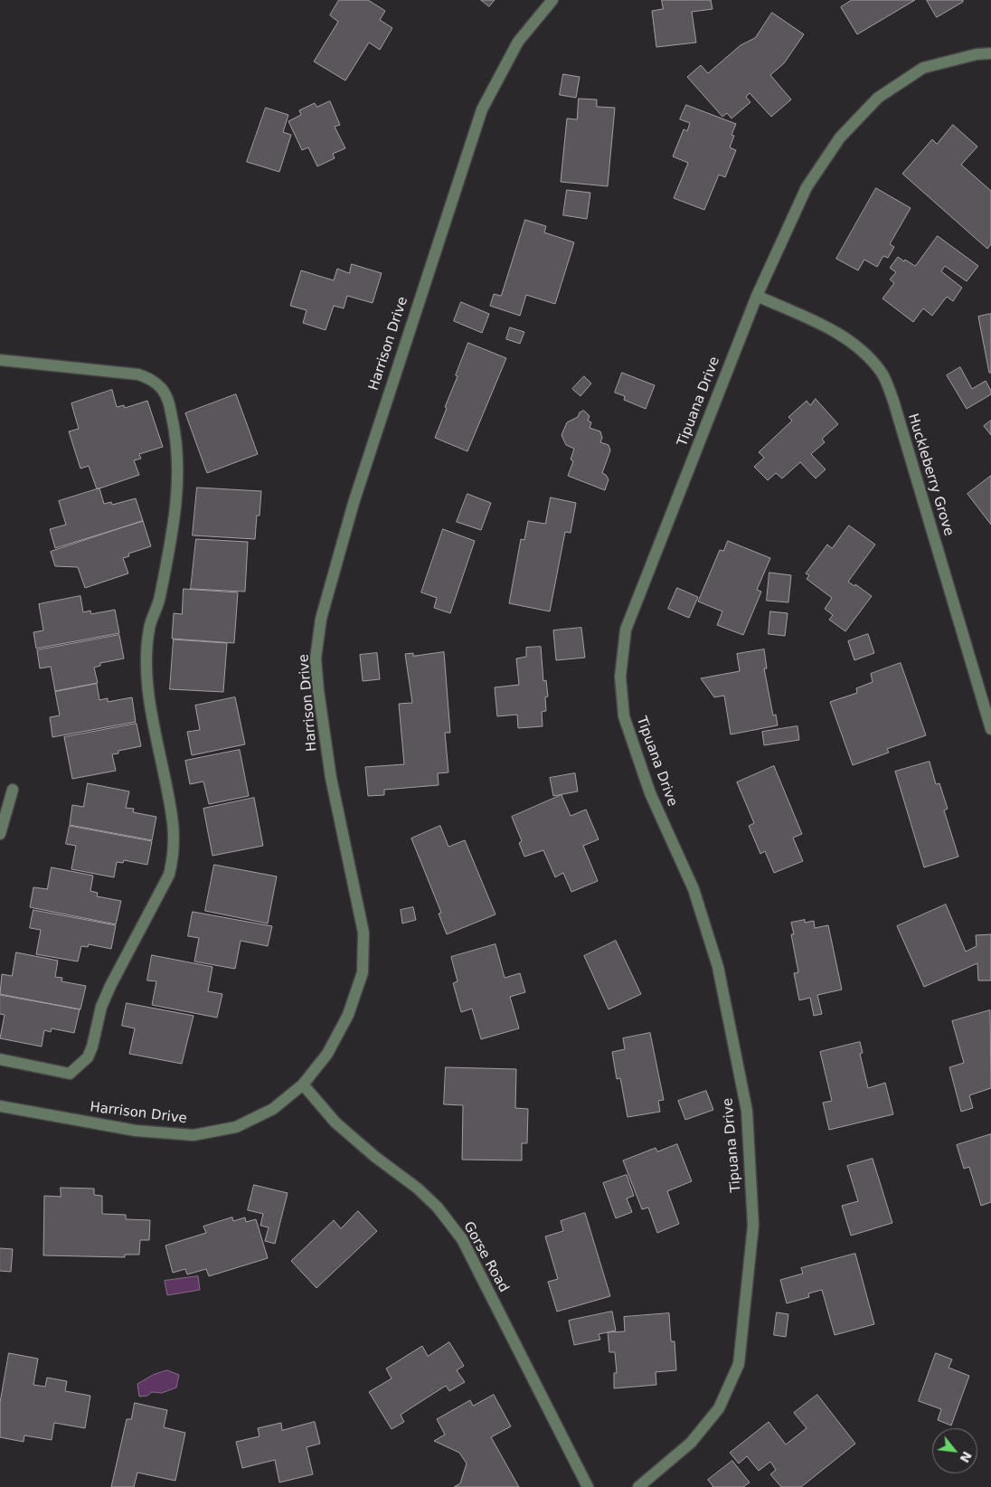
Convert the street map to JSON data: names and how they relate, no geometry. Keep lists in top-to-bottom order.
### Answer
{
  "streets": {
    "street": [
      "Harrison Drive",
      "Tipuana Drive",
      "Huckleberry Grove",
      "Gorse Road"
    ]
  },
  "crossings": [
    ["Harrison Drive", "Gorse Road"],
    ["Tipuana Drive", "Huckleberry Grove"]
  ],
  "north": "bottom right"
}
